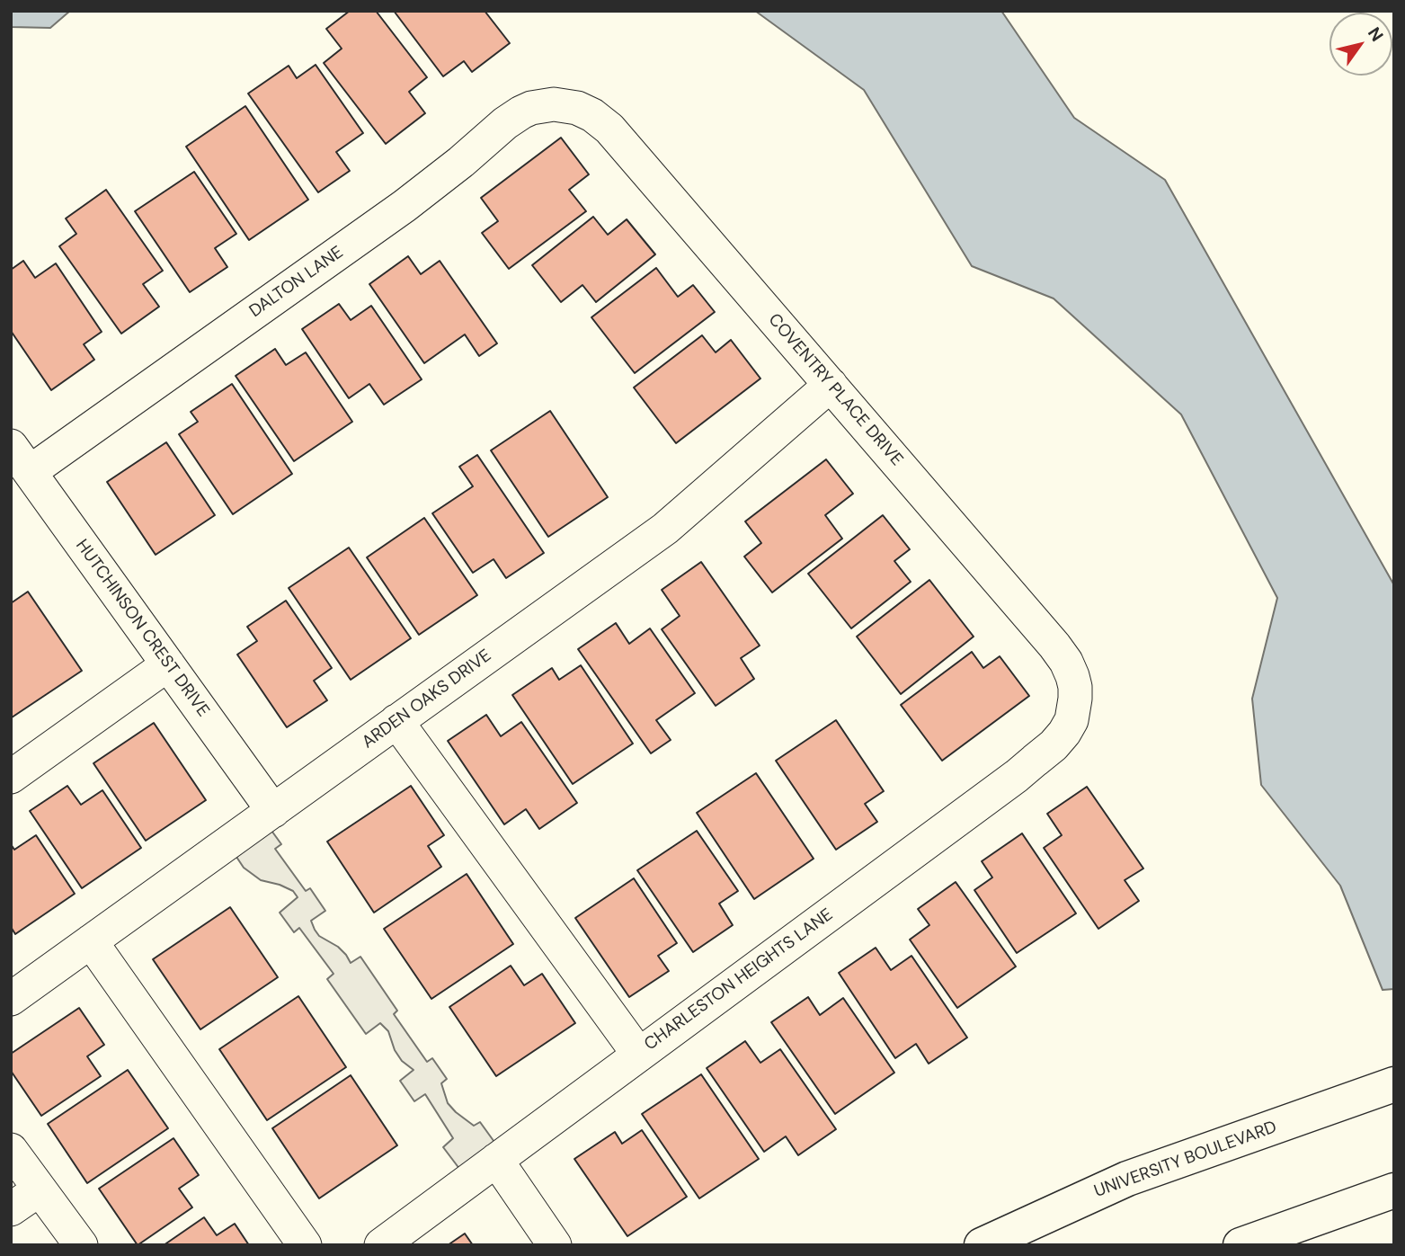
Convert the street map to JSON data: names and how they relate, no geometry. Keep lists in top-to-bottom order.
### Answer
{
  "streets": {
    "main road": ["UNIVERSITY BOULEVARD"],
    "street": [
      "DALTON LANE",
      "COVENTRY PLACE DRIVE",
      "HUTCHINSON CREST DRIVE",
      "ARDEN OAKS DRIVE",
      "CHARLESTON HEIGHTS LANE"
    ]
  },
  "crossings": [
    ["DALTON LANE", "COVENTRY PLACE DRIVE"],
    ["DALTON LANE", "HUTCHINSON CREST DRIVE"],
    ["COVENTRY PLACE DRIVE", "ARDEN OAKS DRIVE"],
    ["COVENTRY PLACE DRIVE", "CHARLESTON HEIGHTS LANE"],
    ["HUTCHINSON CREST DRIVE", "ARDEN OAKS DRIVE"]
  ],
  "north": "top right"
}
